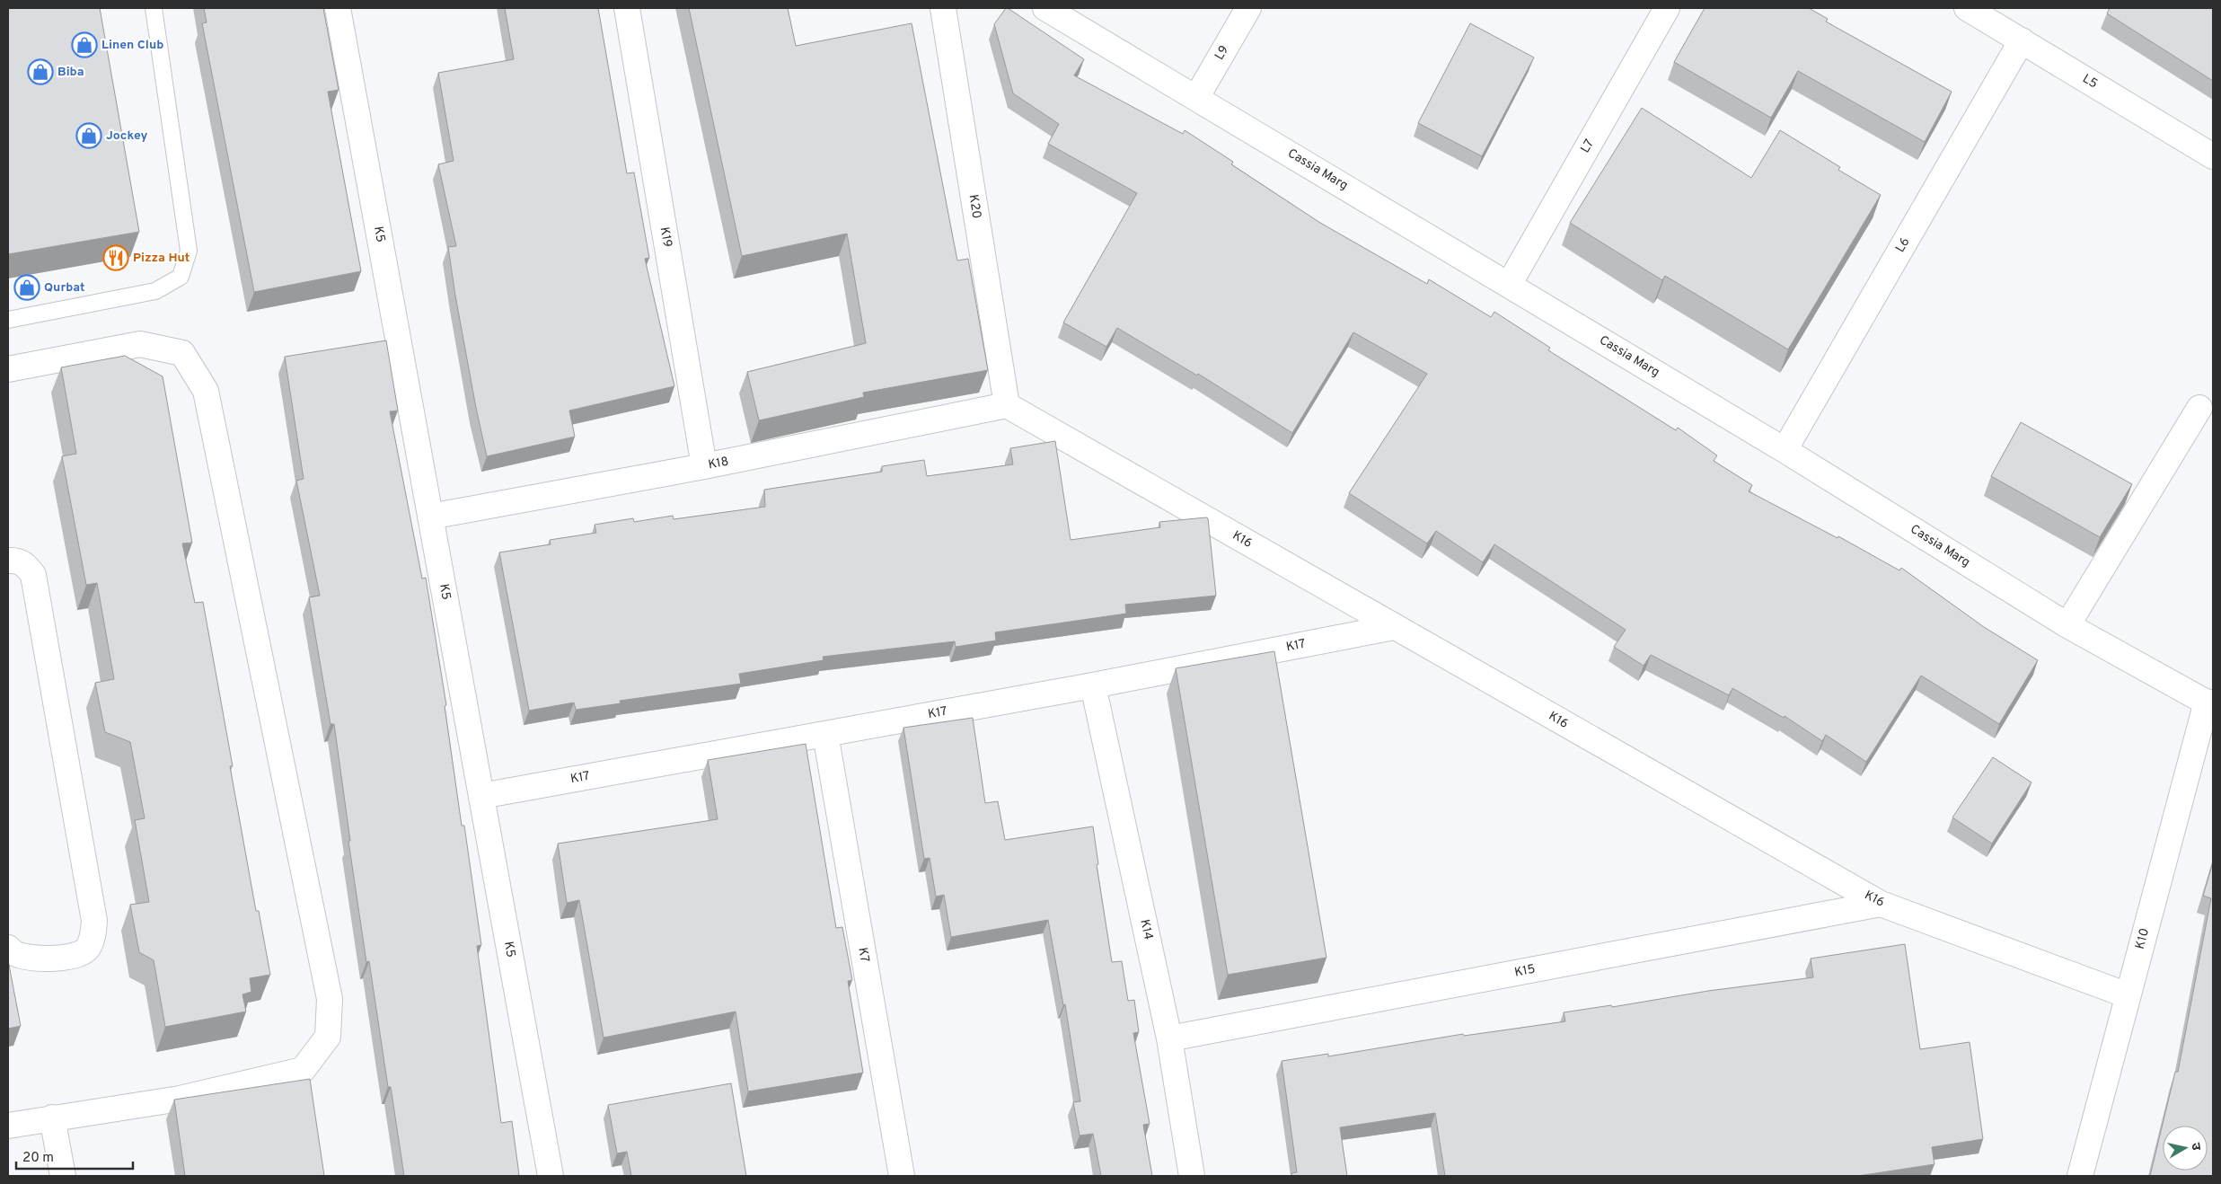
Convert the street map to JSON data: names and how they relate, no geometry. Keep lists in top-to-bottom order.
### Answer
{
  "streets": {
    "street": [
      "L9",
      "L5",
      "L7",
      "Cassia Marg",
      "K20",
      "K5",
      "K19",
      "L6",
      "K18",
      "K16",
      "K17",
      "K14",
      "K10",
      "K7",
      "K15"
    ]
  },
  "crossings": [
    ["L9", "Cassia Marg"],
    ["L5", "L6"],
    ["L7", "Cassia Marg"],
    ["Cassia Marg", "L6"],
    ["Cassia Marg", "K10"],
    ["K20", "K18"],
    ["K20", "K16"],
    ["K5", "K18"],
    ["K5", "K17"],
    ["K19", "K18"],
    ["K18", "K16"],
    ["K16", "K17"],
    ["K16", "K10"],
    ["K16", "K15"],
    ["K17", "K14"],
    ["K17", "K7"],
    ["K14", "K15"]
  ],
  "places": {
    "shop": [
      "Linen Club",
      "Biba",
      "Jockey",
      "Qurbat"
    ],
    "restaurant": ["Pizza Hut"]
  },
  "scale_bar": "20 m",
  "north": "right"
}
